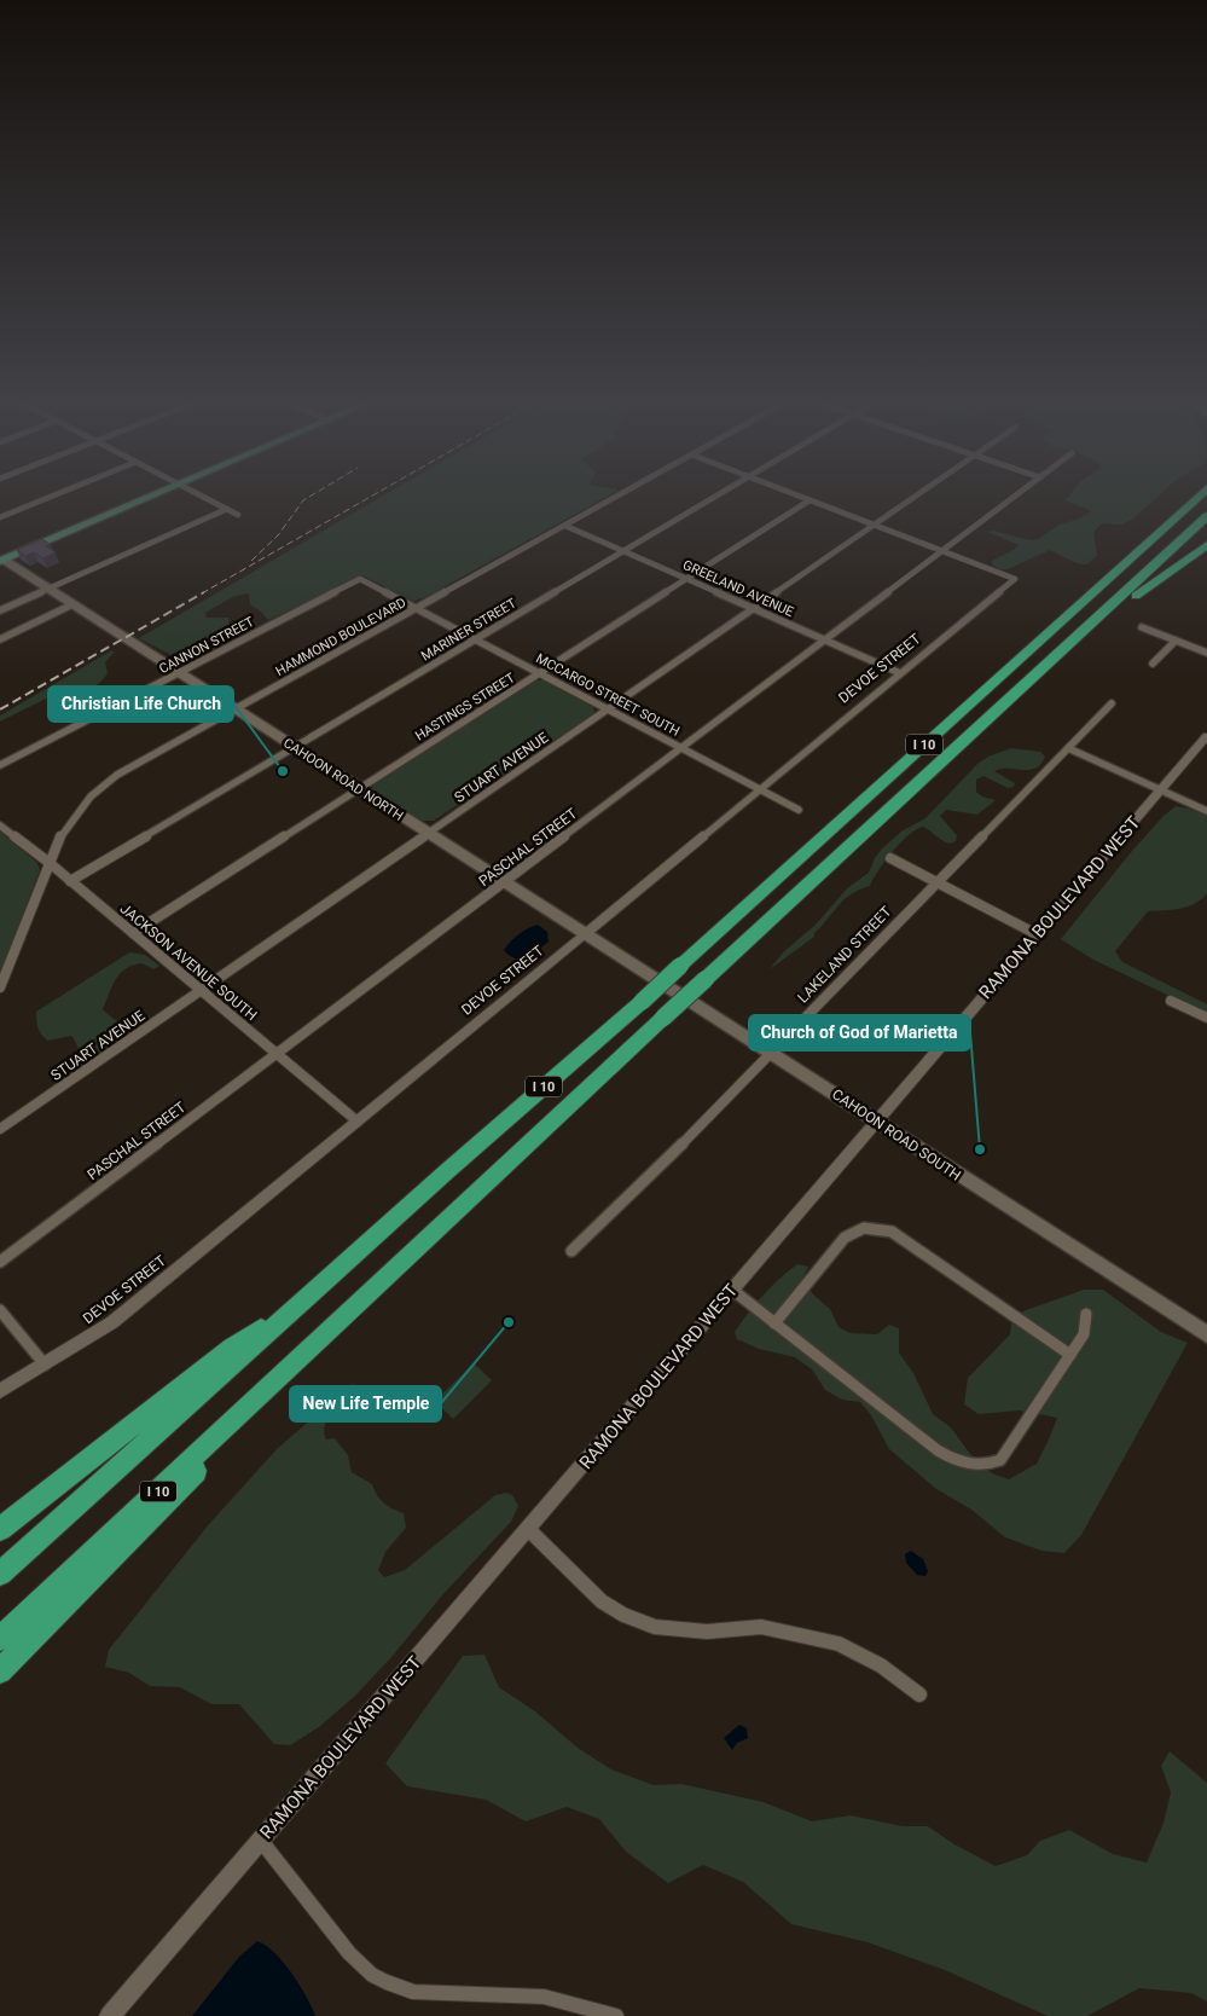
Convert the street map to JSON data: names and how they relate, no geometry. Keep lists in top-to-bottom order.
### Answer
{
  "streets": {
    "highway": ["I 10"],
    "main road": ["CAHOON ROAD NORTH", "CAHOON ROAD SOUTH"],
    "street": [
      "GREELAND AVENUE",
      "MARINER STREET",
      "HAMMOND BOULEVARD",
      "CANNON STREET",
      "DEVOE STREET",
      "MCCARGO STREET SOUTH",
      "HASTINGS STREET",
      "STUART AVENUE",
      "PASCHAL STREET",
      "RAMONA BOULEVARD WEST",
      "LAKELAND STREET",
      "JACKSON AVENUE SOUTH"
    ]
  },
  "crossings": [
    ["GREELAND AVENUE", "MARINER STREET"],
    ["GREELAND AVENUE", "HAMMOND BOULEVARD"],
    ["GREELAND AVENUE", "DEVOE STREET"],
    ["GREELAND AVENUE", "HASTINGS STREET"],
    ["GREELAND AVENUE", "STUART AVENUE"],
    ["GREELAND AVENUE", "PASCHAL STREET"],
    ["MARINER STREET", "MCCARGO STREET SOUTH"],
    ["MARINER STREET", "CAHOON ROAD NORTH"],
    ["MARINER STREET", "JACKSON AVENUE SOUTH"],
    ["HAMMOND BOULEVARD", "MCCARGO STREET SOUTH"],
    ["HAMMOND BOULEVARD", "CAHOON ROAD NORTH"],
    ["HAMMOND BOULEVARD", "JACKSON AVENUE SOUTH"],
    ["CANNON STREET", "MCCARGO STREET SOUTH"],
    ["CANNON STREET", "CAHOON ROAD NORTH"],
    ["DEVOE STREET", "MCCARGO STREET SOUTH"],
    ["DEVOE STREET", "PASCHAL STREET"],
    ["DEVOE STREET", "JACKSON AVENUE SOUTH"],
    ["DEVOE STREET", "CAHOON ROAD SOUTH"],
    ["MCCARGO STREET SOUTH", "HASTINGS STREET"],
    ["MCCARGO STREET SOUTH", "STUART AVENUE"],
    ["MCCARGO STREET SOUTH", "PASCHAL STREET"],
    ["HASTINGS STREET", "CAHOON ROAD NORTH"],
    ["HASTINGS STREET", "JACKSON AVENUE SOUTH"],
    ["STUART AVENUE", "CAHOON ROAD NORTH"],
    ["STUART AVENUE", "JACKSON AVENUE SOUTH"],
    ["CAHOON ROAD NORTH", "PASCHAL STREET"],
    ["PASCHAL STREET", "JACKSON AVENUE SOUTH"],
    ["RAMONA BOULEVARD WEST", "CAHOON ROAD SOUTH"],
    ["LAKELAND STREET", "CAHOON ROAD SOUTH"]
  ],
  "places": ["Christian Life Church", "Church of God of Marietta", "New Life Temple"]
}
